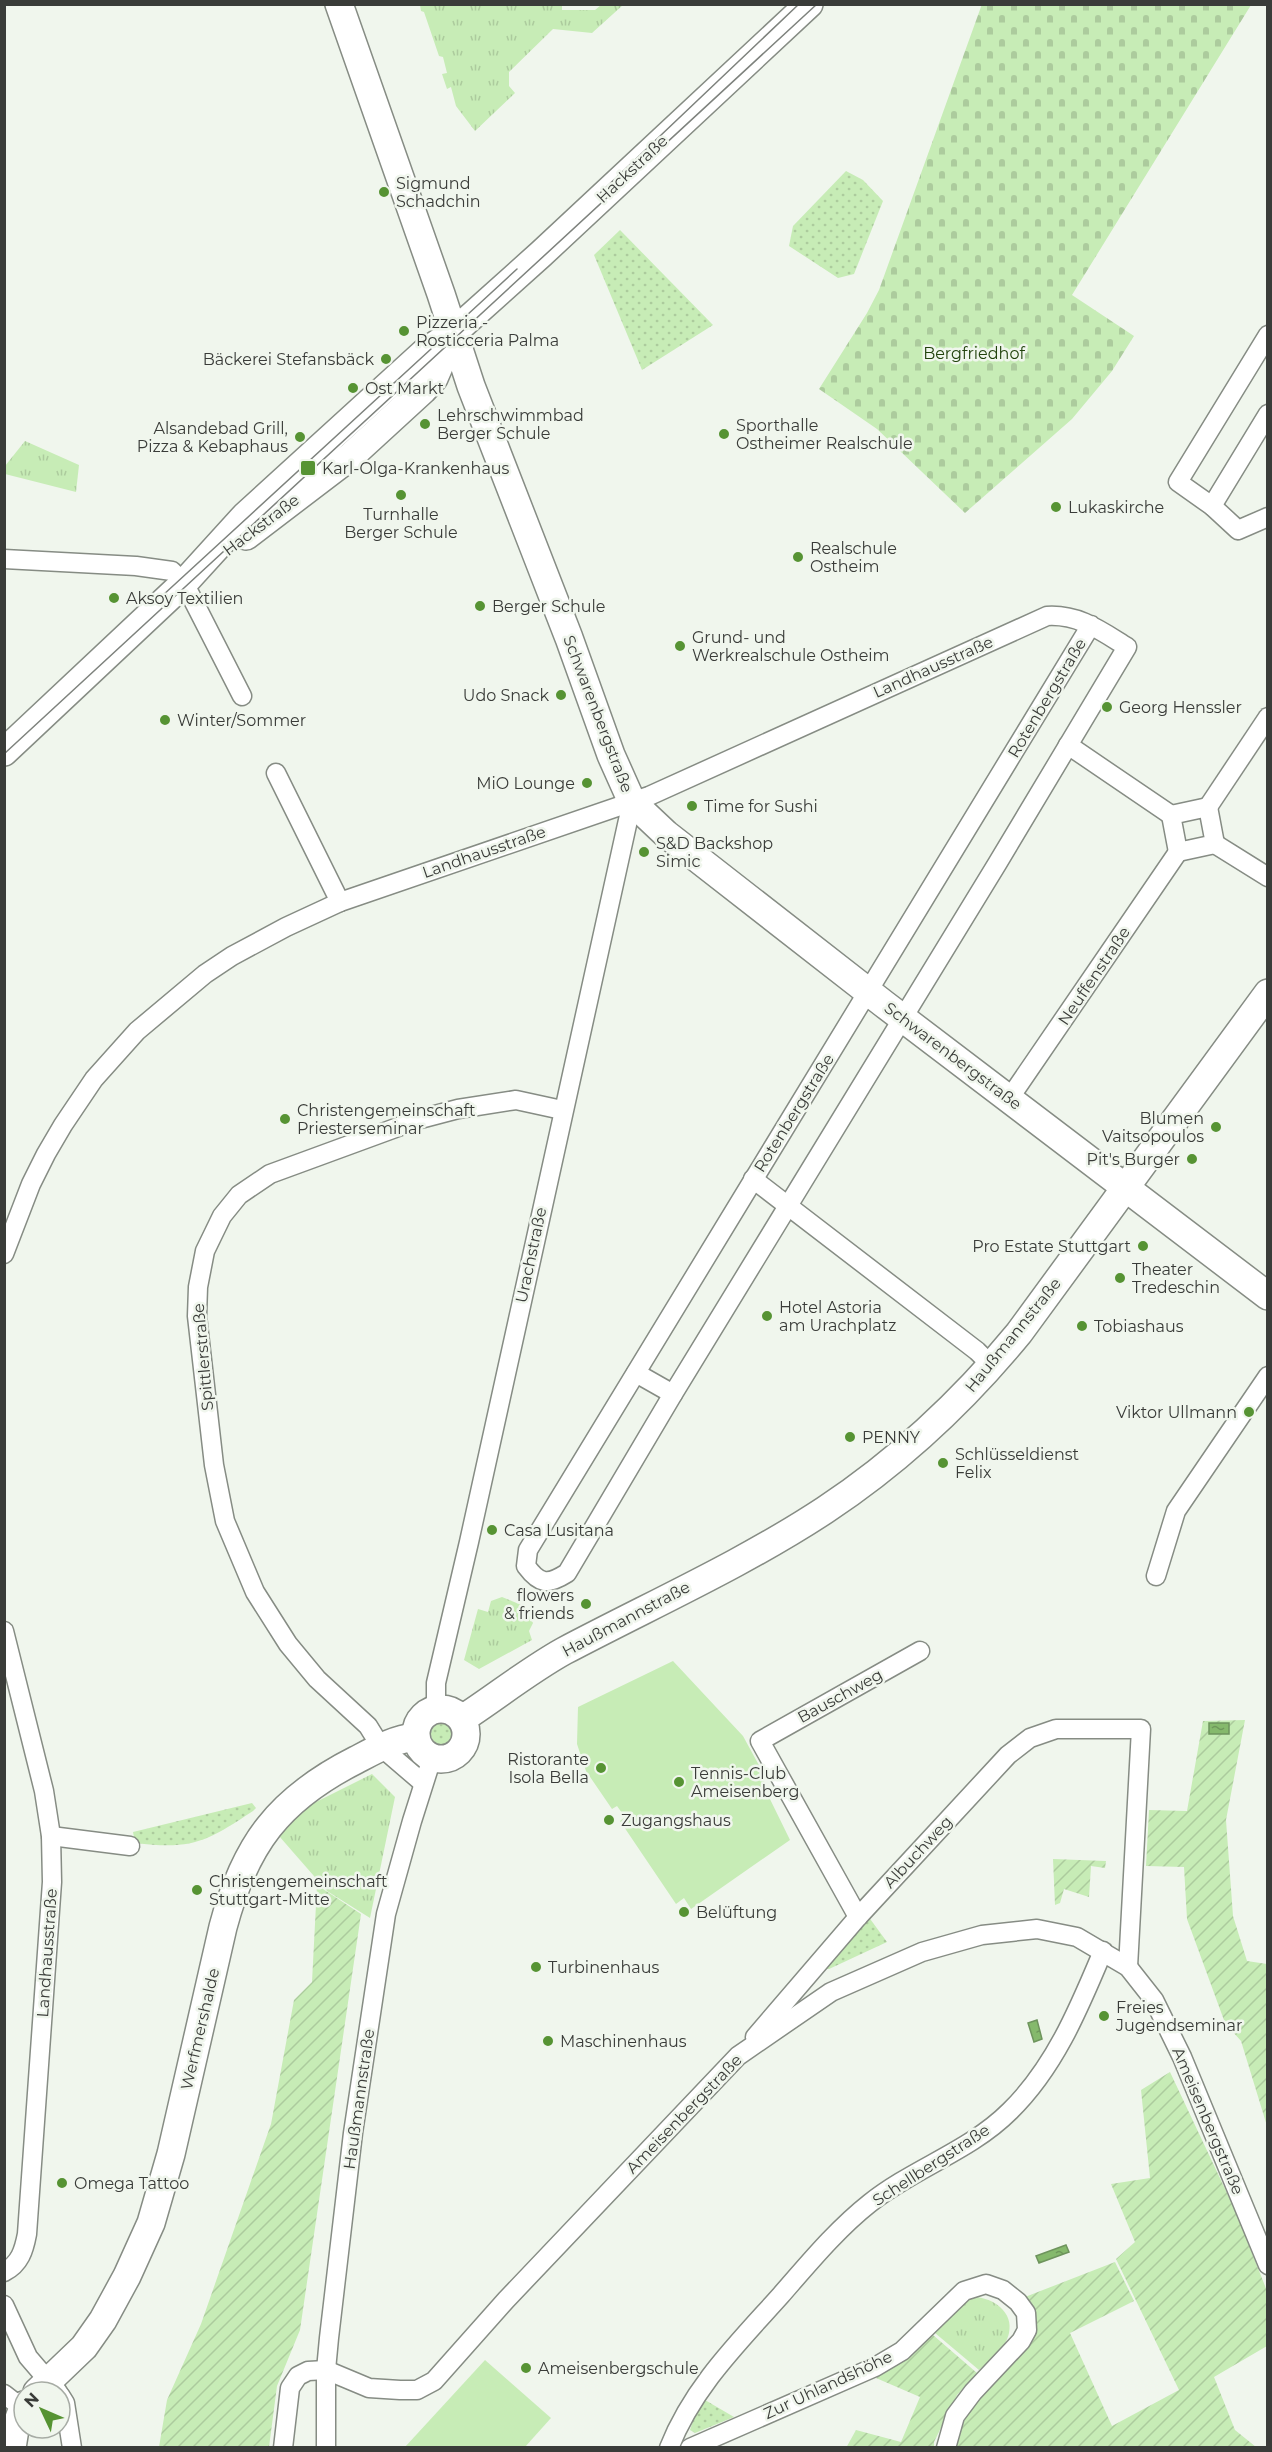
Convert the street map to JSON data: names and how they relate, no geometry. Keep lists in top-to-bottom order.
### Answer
{
  "streets": {
    "street": [
      "Hackstraße",
      "Landhausstraße",
      "Rotenbergstraße",
      "Schwarenbergstraße",
      "Neuffenstraße",
      "Urachstraße",
      "Haußmannstraße",
      "Spittlerstraße",
      "Bauschweg",
      "Albuchweg",
      "Werfmershalde",
      "Ameisenbergstraße",
      "Schellbergstraße",
      "Zur Uhlandshöhe"
    ]
  },
  "crossings": [
    ["Hackstraße", "Schwarenbergstraße"],
    ["Landhausstraße", "Rotenbergstraße"],
    ["Landhausstraße", "Schwarenbergstraße"],
    ["Landhausstraße", "Urachstraße"],
    ["Rotenbergstraße", "Schwarenbergstraße"],
    ["Schwarenbergstraße", "Neuffenstraße"],
    ["Schwarenbergstraße", "Urachstraße"],
    ["Schwarenbergstraße", "Haußmannstraße"],
    ["Urachstraße", "Haußmannstraße"],
    ["Urachstraße", "Spittlerstraße"],
    ["Urachstraße", "Werfmershalde"],
    ["Haußmannstraße", "Spittlerstraße"],
    ["Haußmannstraße", "Werfmershalde"],
    ["Haußmannstraße", "Ameisenbergstraße"],
    ["Spittlerstraße", "Werfmershalde"],
    ["Bauschweg", "Albuchweg"],
    ["Albuchweg", "Ameisenbergstraße"],
    ["Ameisenbergstraße", "Schellbergstraße"]
  ],
  "parks": ["Bergfriedhof"],
  "places": {
    "other": [
      "Sigmund Schadchin",
      "Pizzeria - Rosticceria Palma",
      "Bäckerei Stefansbäck",
      "Ost Markt",
      "Lehrschwimmbad Berger Schule",
      "Sporthalle Ostheimer Realschule",
      "Alsandebad Grill, Pizza & Kebaphaus",
      "Turnhalle Berger Schule",
      "Lukaskirche",
      "Realschule Ostheim",
      "Aksoy Textilien",
      "Berger Schule",
      "Grund- und Werkrealschule Ostheim",
      "Udo Snack",
      "Georg Henssler",
      "Winter/Sommer",
      "MiO Lounge",
      "Time for Sushi",
      "S&D Backshop Simic",
      "Christengemeinschaft Priesterseminar",
      "Blumen Vaitsopoulos",
      "Pit's Burger",
      "Pro Estate Stuttgart",
      "Theater Tredeschin",
      "Hotel Astoria am Urachplatz",
      "Tobiashaus",
      "Viktor Ullmann",
      "PENNY",
      "Schlüsseldienst Felix",
      "Casa Lusitana",
      "flowers & friends",
      "Ristorante Isola Bella",
      "Tennis-Club Ameisenberg",
      "Zugangshaus",
      "Christengemeinschaft Stuttgart-Mitte",
      "Belüftung",
      "Turbinenhaus",
      "Freies Jugendseminar",
      "Maschinenhaus",
      "Omega Tattoo",
      "Ameisenbergschule"
    ],
    "transit": ["Karl-Olga-Krankenhaus"]
  },
  "north": "top left"
}
